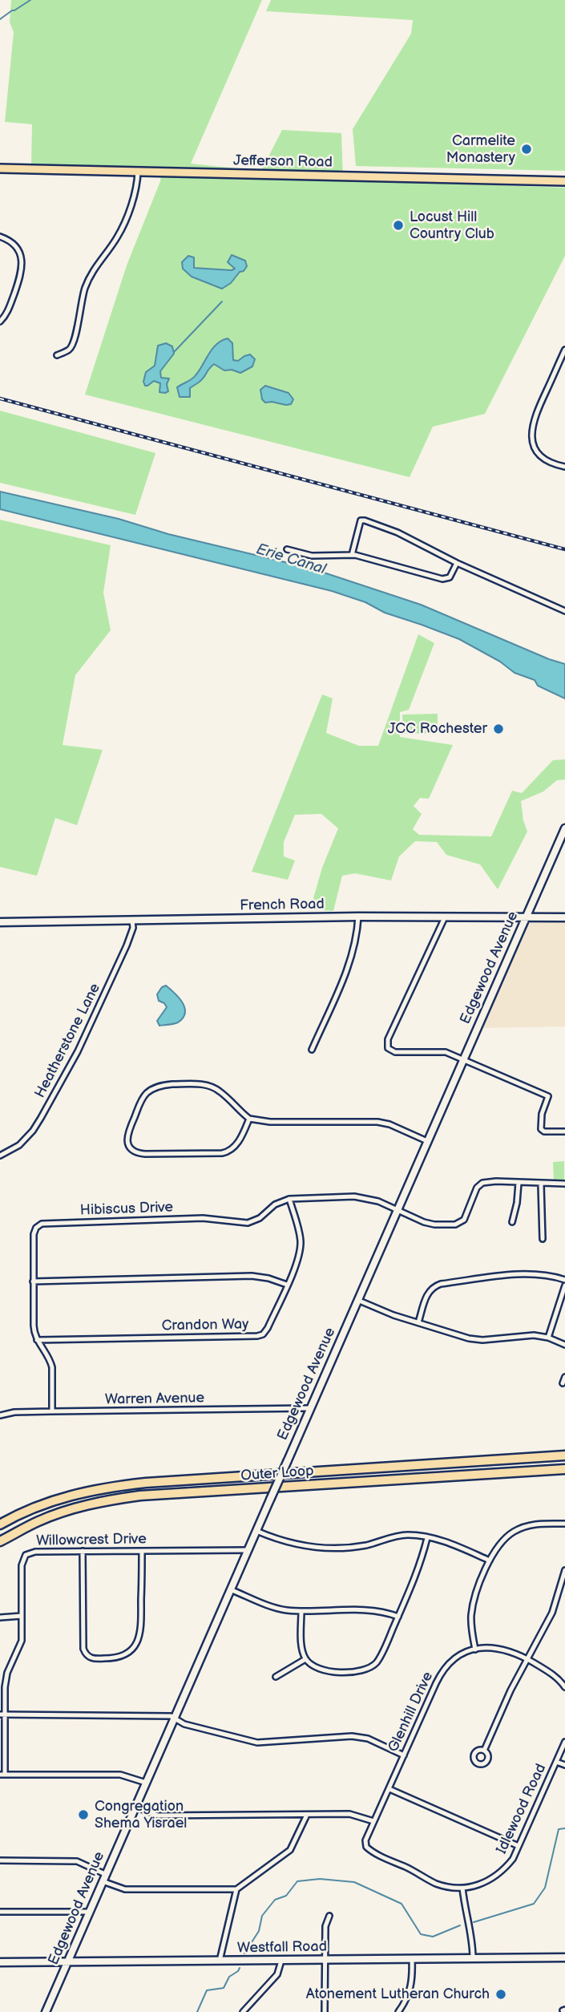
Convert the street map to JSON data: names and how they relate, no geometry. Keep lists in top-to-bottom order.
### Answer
{
  "streets": {
    "highway": ["Outer Loop"],
    "main road": ["Jefferson Road"],
    "street": [
      "French Road",
      "Edgewood Avenue",
      "Heatherstone Lane",
      "Hibiscus Drive",
      "Crandon Way",
      "Warren Avenue",
      "Willowcrest Drive",
      "Glenhill Drive",
      "Idlewood Road",
      "Westfall Road"
    ]
  },
  "crossings": [
    ["French Road", "Edgewood Avenue"],
    ["French Road", "Heatherstone Lane"],
    ["Edgewood Avenue", "Hibiscus Drive"],
    ["Edgewood Avenue", "Warren Avenue"],
    ["Edgewood Avenue", "Willowcrest Drive"],
    ["Edgewood Avenue", "Westfall Road"],
    ["Hibiscus Drive", "Crandon Way"],
    ["Hibiscus Drive", "Warren Avenue"],
    ["Glenhill Drive", "Idlewood Road"]
  ],
  "water": ["Erie Canal"],
  "places": [
    "Carmelite Monastery",
    "Locust Hill Country Club",
    "JCC Rochester",
    "Congregation Shema Yisrael",
    "Atonement Lutheran Church"
  ]
}
